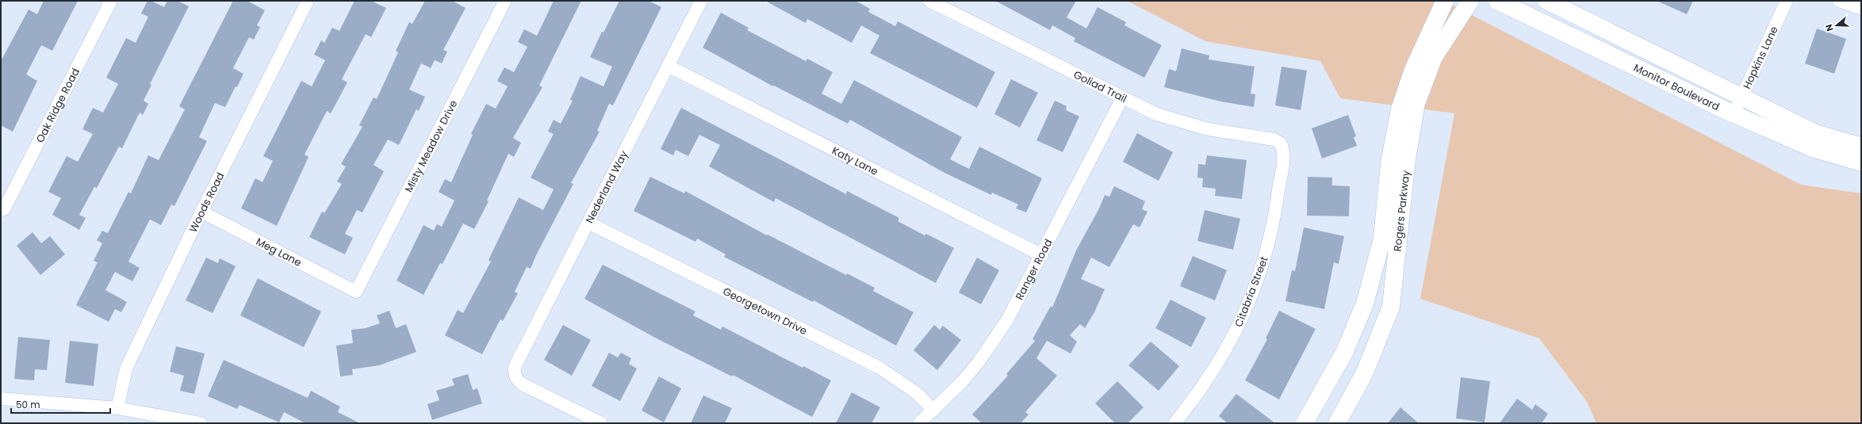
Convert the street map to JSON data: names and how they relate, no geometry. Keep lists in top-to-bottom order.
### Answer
{
  "streets": {
    "street": [
      "Hopkins Lane",
      "Goliad Trail",
      "Monitor Boulevard",
      "Oak Ridge Road",
      "Misty Meadow Drive",
      "Katy Lane",
      "Nederland Way",
      "Woods Road",
      "Rogers Parkway",
      "Meg Lane",
      "Ranger Road",
      "Citabria Street",
      "Georgetown Drive"
    ]
  },
  "crossings": [
    ["Hopkins Lane", "Monitor Boulevard"],
    ["Goliad Trail", "Ranger Road"],
    ["Goliad Trail", "Citabria Street"],
    ["Misty Meadow Drive", "Meg Lane"],
    ["Katy Lane", "Nederland Way"],
    ["Katy Lane", "Ranger Road"],
    ["Nederland Way", "Georgetown Drive"],
    ["Woods Road", "Meg Lane"],
    ["Ranger Road", "Georgetown Drive"]
  ],
  "scale_bar": "50 m",
  "north": "left"
}
